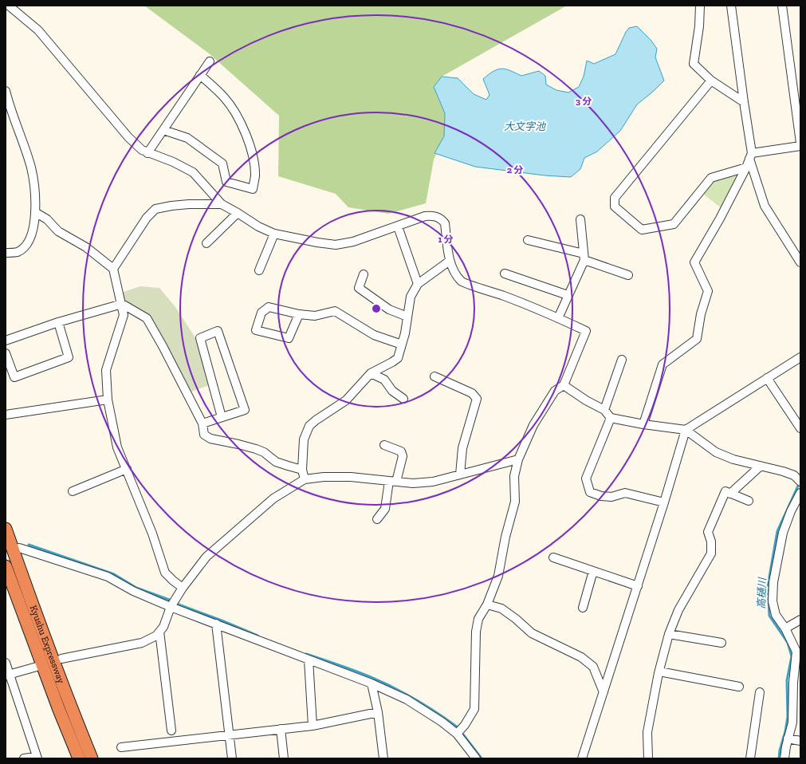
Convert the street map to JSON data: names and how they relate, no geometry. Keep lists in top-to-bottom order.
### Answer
{
  "streets": {
    "highway": ["Kyushu Expressway"]
  },
  "water": ["大文字池", "高樋川"],
  "rings": ["3 分", "2 分", "1 分"]
}
